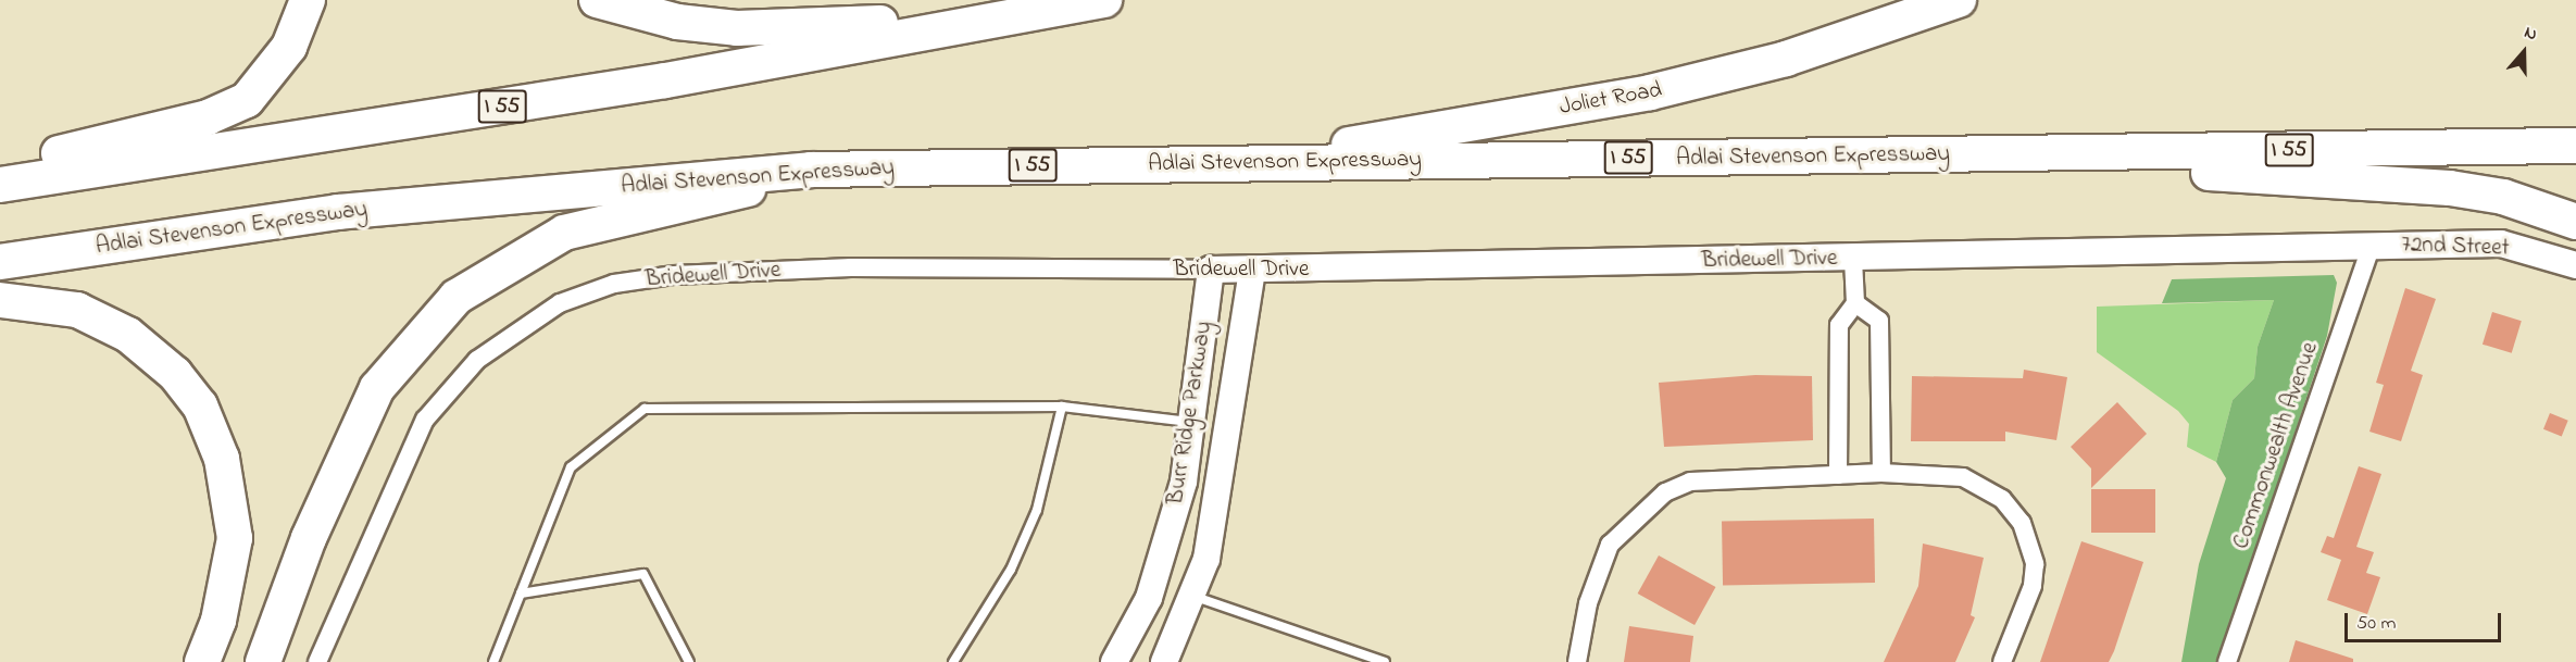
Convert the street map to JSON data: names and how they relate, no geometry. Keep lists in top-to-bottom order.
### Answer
{
  "streets": {
    "highway": ["Joliet Road", "I 55", "Adlai Stevenson Expressway"],
    "street": [
      "72nd Street",
      "Bridewell Drive",
      "Burr Ridge Parkway",
      "Commonwealth Avenue"
    ]
  },
  "crossings": [
    ["Joliet Road", "Adlai Stevenson Expressway"],
    ["72nd Street", "Bridewell Drive"],
    ["72nd Street", "Commonwealth Avenue"],
    ["Bridewell Drive", "Burr Ridge Parkway"],
    ["Bridewell Drive", "Commonwealth Avenue"]
  ],
  "scale_bar": "50 m",
  "north": "top"
}
